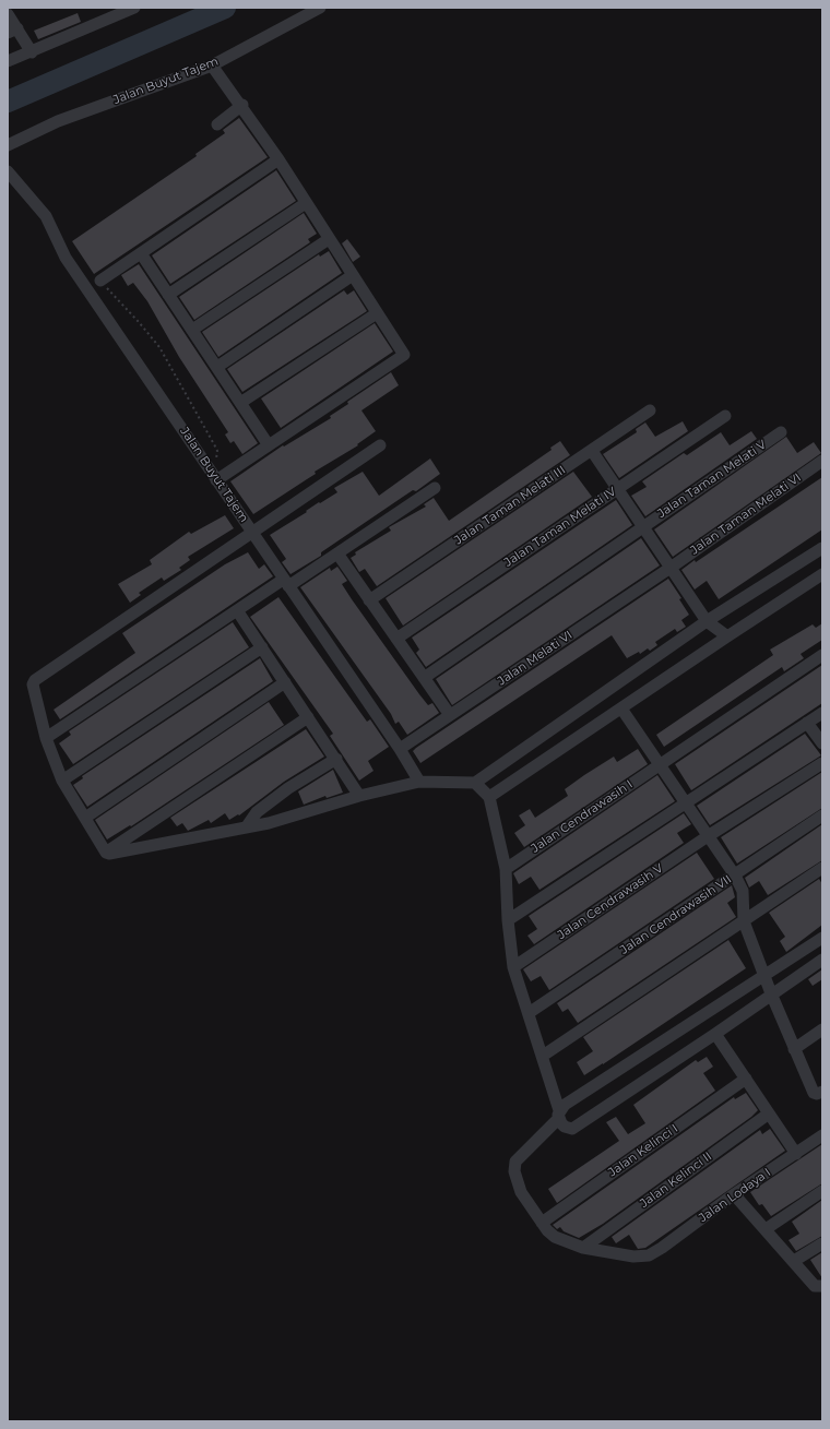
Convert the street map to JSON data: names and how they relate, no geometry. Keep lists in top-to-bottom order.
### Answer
{
  "streets": {
    "street": [
      "Jalan Buyut Tajem",
      "Jalan Taman Melati V",
      "Jalan Taman Melati III",
      "Jalan Taman Melati VI",
      "Jalan Taman Melati IV",
      "Jalan Melati VI",
      "Jalan Cendrawasih I",
      "Jalan Cendrawasih V",
      "Jalan Cendrawasih VII",
      "Jalan Kelinci I",
      "Jalan Kelinci II",
      "Jalan Lodaya I"
    ]
  },
  "crossings": [
    ["Jalan Buyut Tajem", "Jalan Melati VI"],
    ["Jalan Taman Melati VI", "Jalan Melati VI"],
    ["Jalan Kelinci II", "Jalan Lodaya I"]
  ]
}
